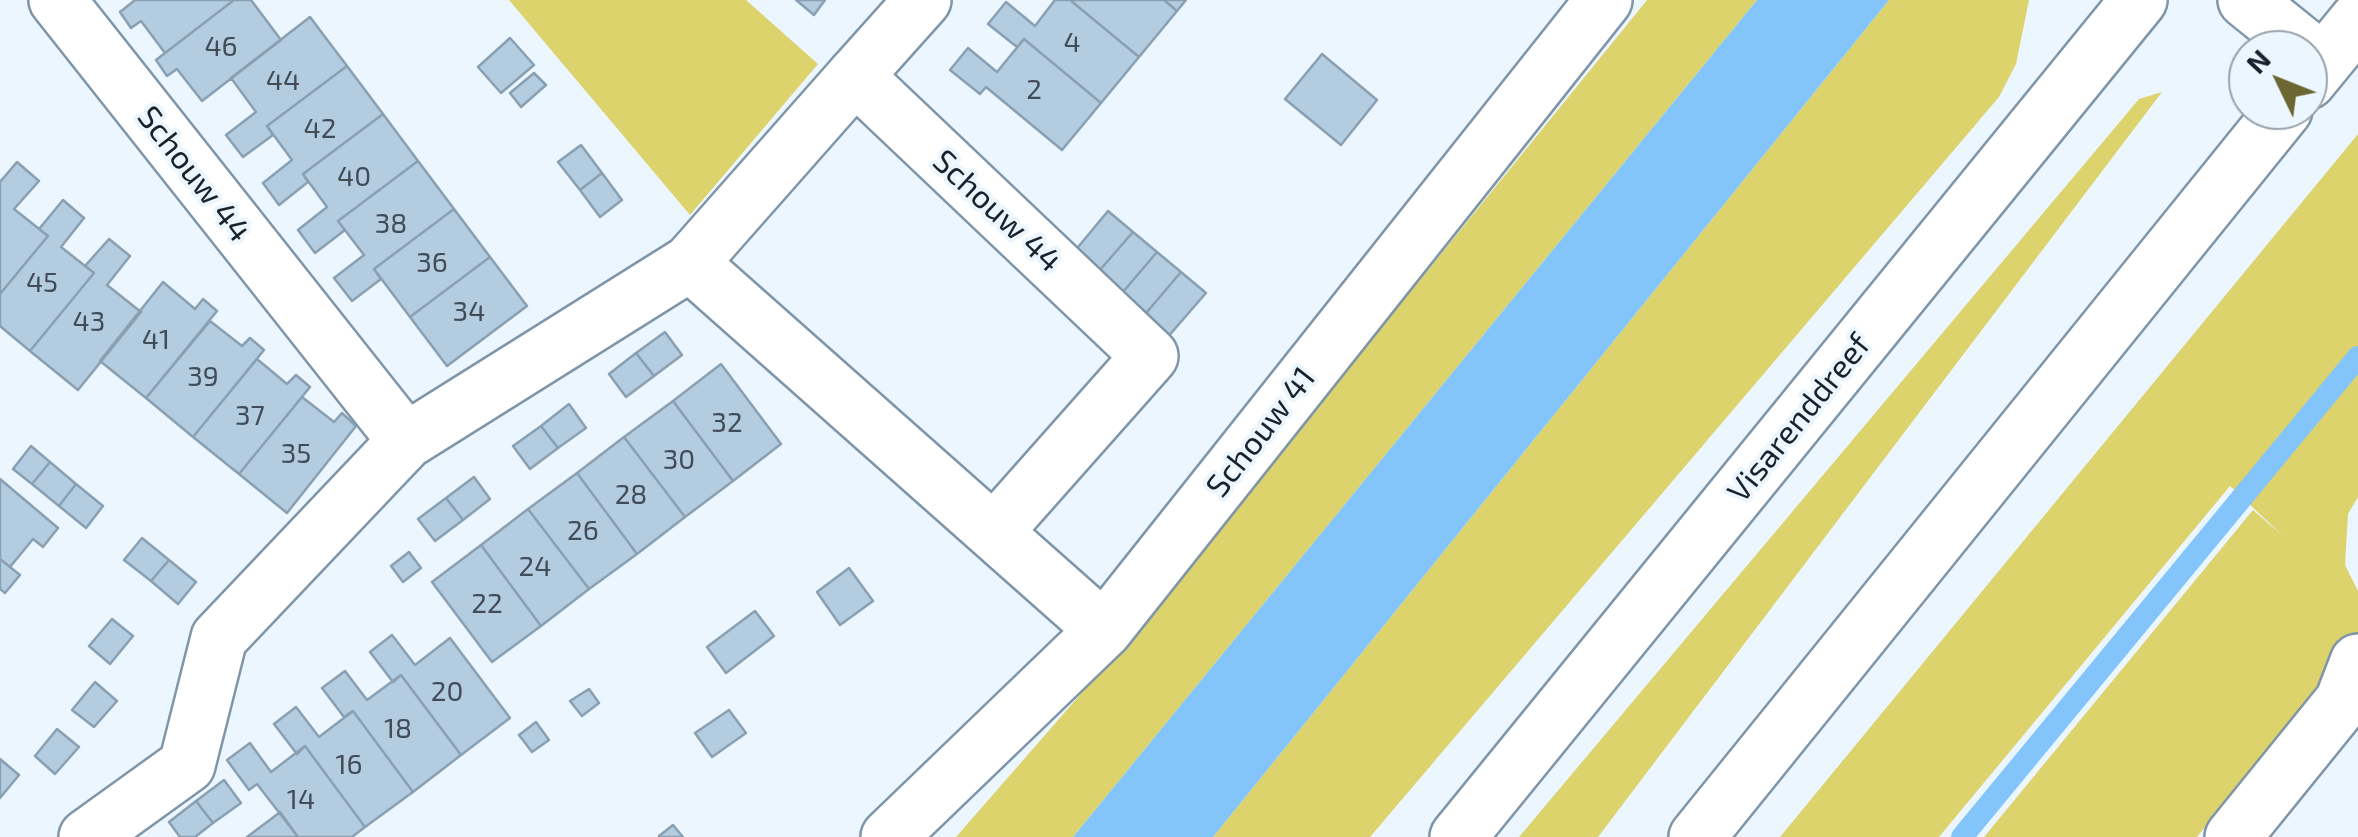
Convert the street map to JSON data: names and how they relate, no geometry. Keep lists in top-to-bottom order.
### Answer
{
  "streets": {
    "street": ["Schouw 44", "Visarenddreef", "Schouw 41"]
  },
  "house_numbers": [
    "4",
    "46",
    "44",
    "2",
    "42",
    "40",
    "38",
    "36",
    "45",
    "34",
    "43",
    "41",
    "39",
    "37",
    "32",
    "35",
    "30",
    "28",
    "26",
    "24",
    "22",
    "20",
    "18",
    "16",
    "14"
  ],
  "north": "top left"
}
